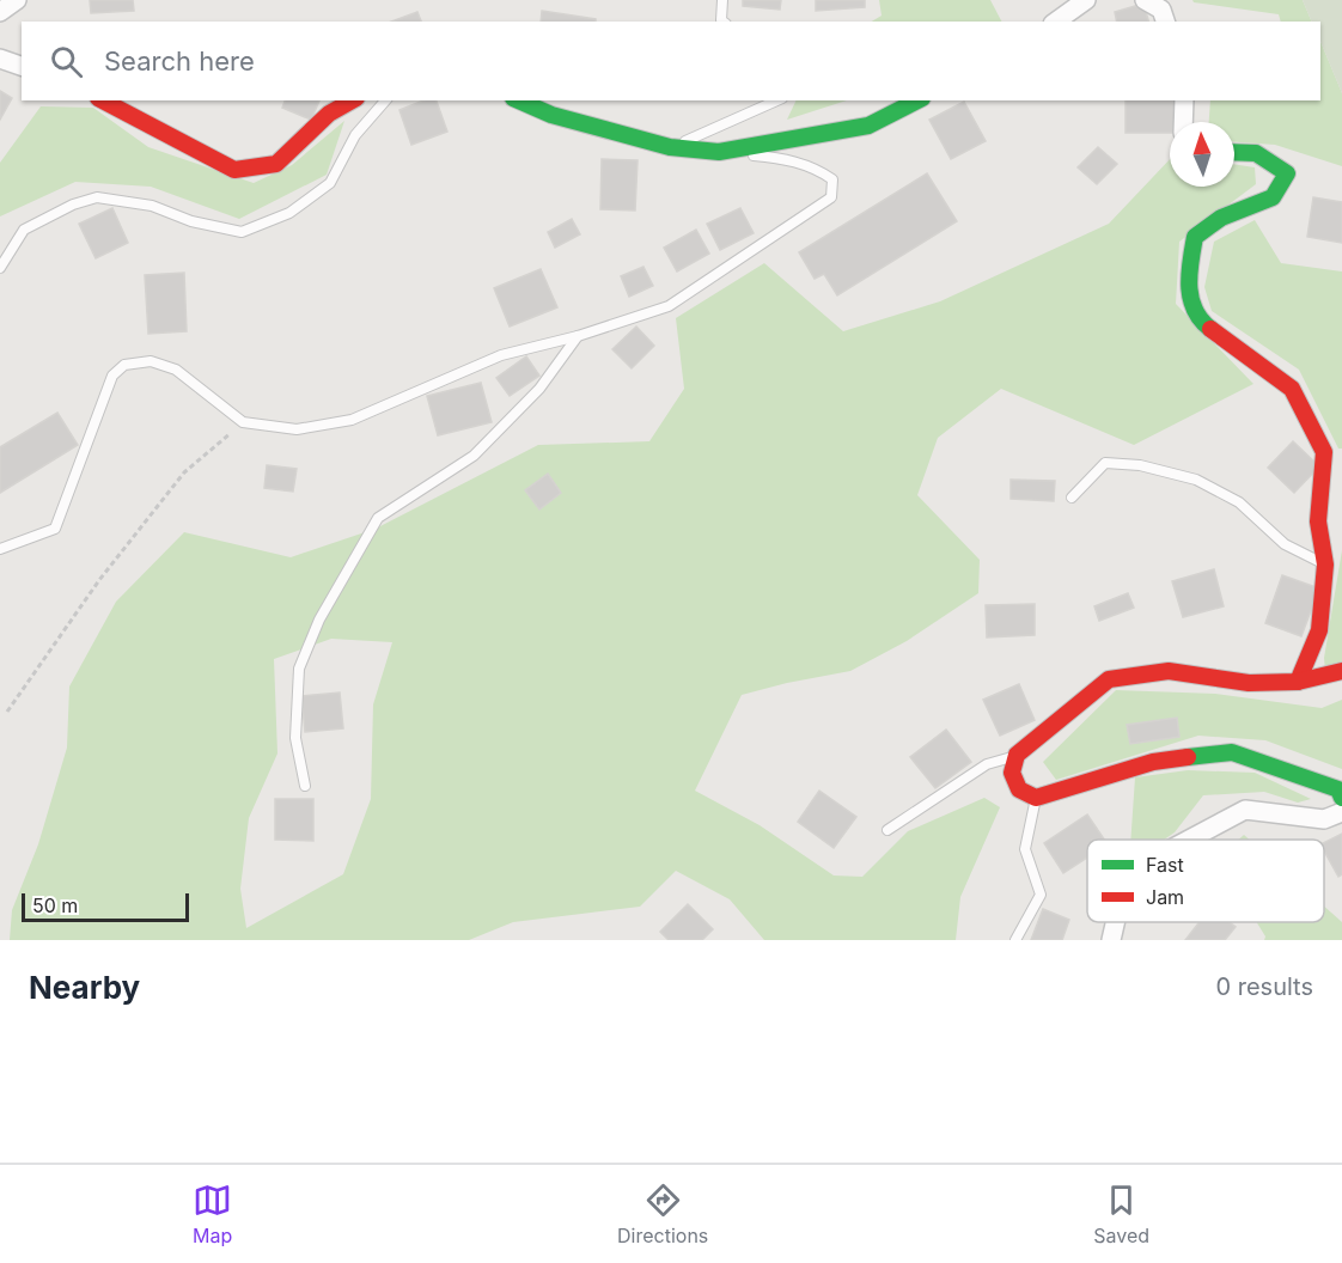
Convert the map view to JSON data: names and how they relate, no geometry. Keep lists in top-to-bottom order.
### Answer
{
  "legend": ["Fast", "Jam"],
  "scale_bar": "50 m",
  "north": "top",
  "page": {
    "search": "Search here",
    "scale": "50 m",
    "heading": ["Nearby", "0 results"],
    "nav": ["Map", "Directions", "Saved"]
  }
}
